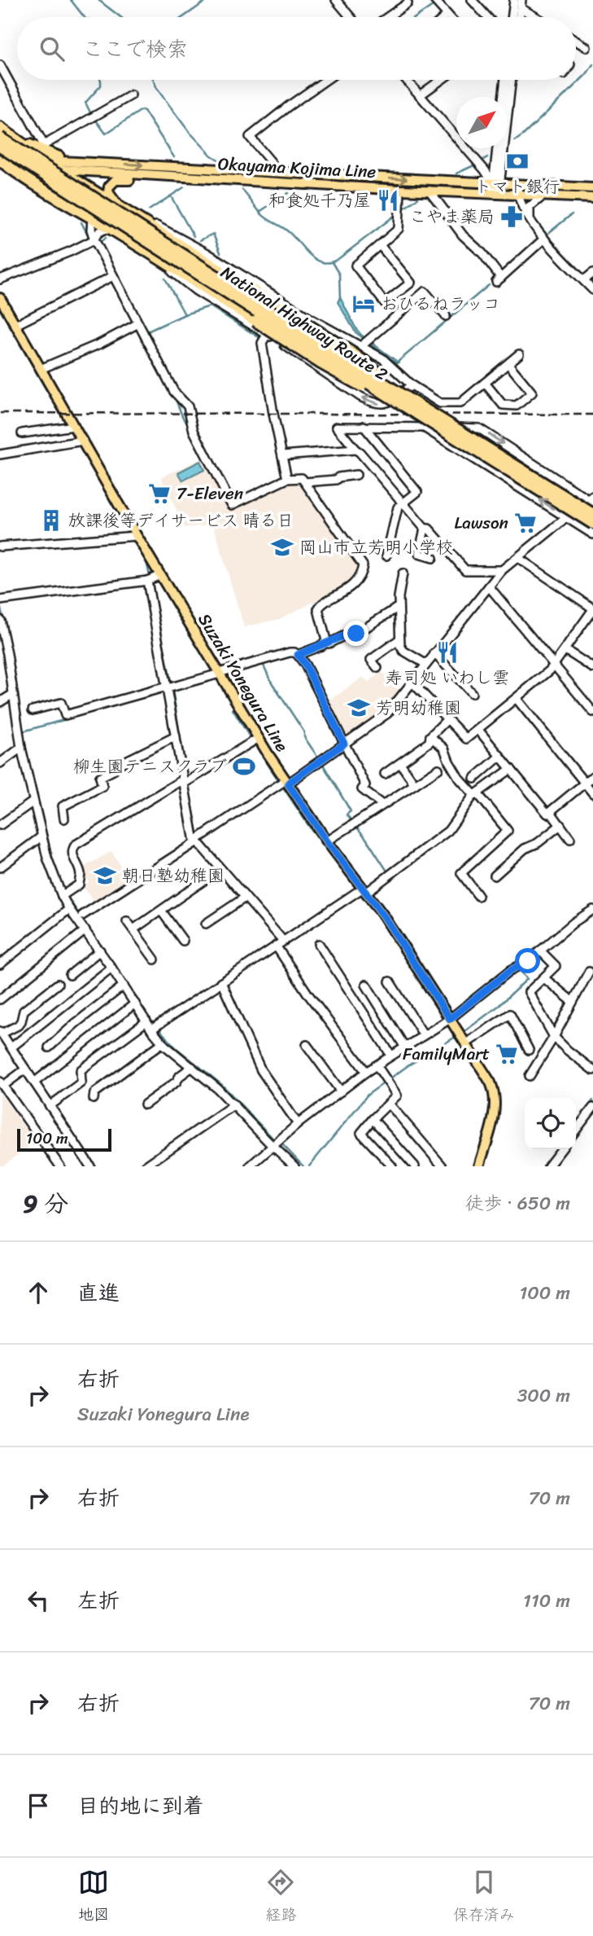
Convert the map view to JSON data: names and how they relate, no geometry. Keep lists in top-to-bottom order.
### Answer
{
  "streets": {
    "highway": ["National Highway Route 2"],
    "main road": ["Okayama Kojima Line", "Suzaki Yonegura Line"]
  },
  "places": {
    "bank": ["トマト銀行"],
    "restaurant": ["和食処千乃屋", "寿司処 いわし雲"],
    "pharmacy": ["こやま薬局"],
    "hotel": ["おひるねラッコ"],
    "supermarket": ["7-Eleven", "Lawson", "FamilyMart"],
    "building": ["放課後等デイサービス 晴る日"],
    "school or university": ["岡山市立芳明小学校", "芳明幼稚園", "朝日塾幼稚園"],
    "sports": ["柳生園テニスクラブ"]
  },
  "scale_bar": "100 m",
  "north": "top right",
  "page": {
    "search": "ここで検索",
    "scale": "100 m",
    "heading": ["9 分", "徒歩 · 650 m"],
    "list": [
      ["直進", "100 m"],
      ["右折", "Suzaki Yonegura Line", "300 m"],
      ["右折", "70 m"],
      ["左折", "110 m"],
      ["右折", "70 m"],
      "目的地に到着"
    ],
    "nav": ["地図", "経路", "保存済み"]
  }
}
